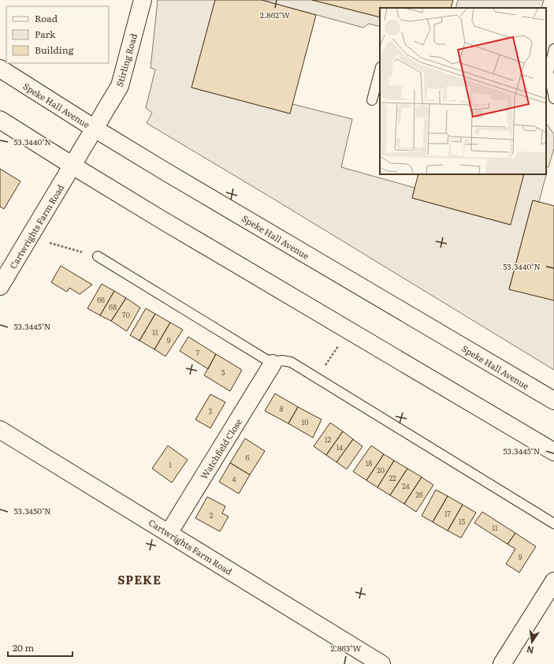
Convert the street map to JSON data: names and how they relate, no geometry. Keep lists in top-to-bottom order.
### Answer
{
  "streets": {
    "street": [
      "Stirling Road",
      "Speke Hall Avenue",
      "Cartwrights Farm Road",
      "Watchfield Close"
    ]
  },
  "crossings": [
    ["Stirling Road", "Speke Hall Avenue"],
    ["Stirling Road", "Cartwrights Farm Road"],
    ["Cartwrights Farm Road", "Watchfield Close"]
  ],
  "districts": ["SPEKE"],
  "house_numbers": [
    "66",
    "68",
    "70",
    "11",
    "9",
    "7",
    "5",
    "8",
    "3",
    "10",
    "12",
    "14",
    "6",
    "18",
    "1",
    "20",
    "22",
    "4",
    "24",
    "26",
    "17",
    "2",
    "15",
    "11",
    "9"
  ],
  "legend": ["Road", "Park", "Building"],
  "scale_bar": "20 m",
  "north": "bottom",
  "coordinates": [
    "2.862°W",
    "53.3440°N",
    "53.3445°N",
    "53.3450°N",
    "2.863°W"
  ]
}
